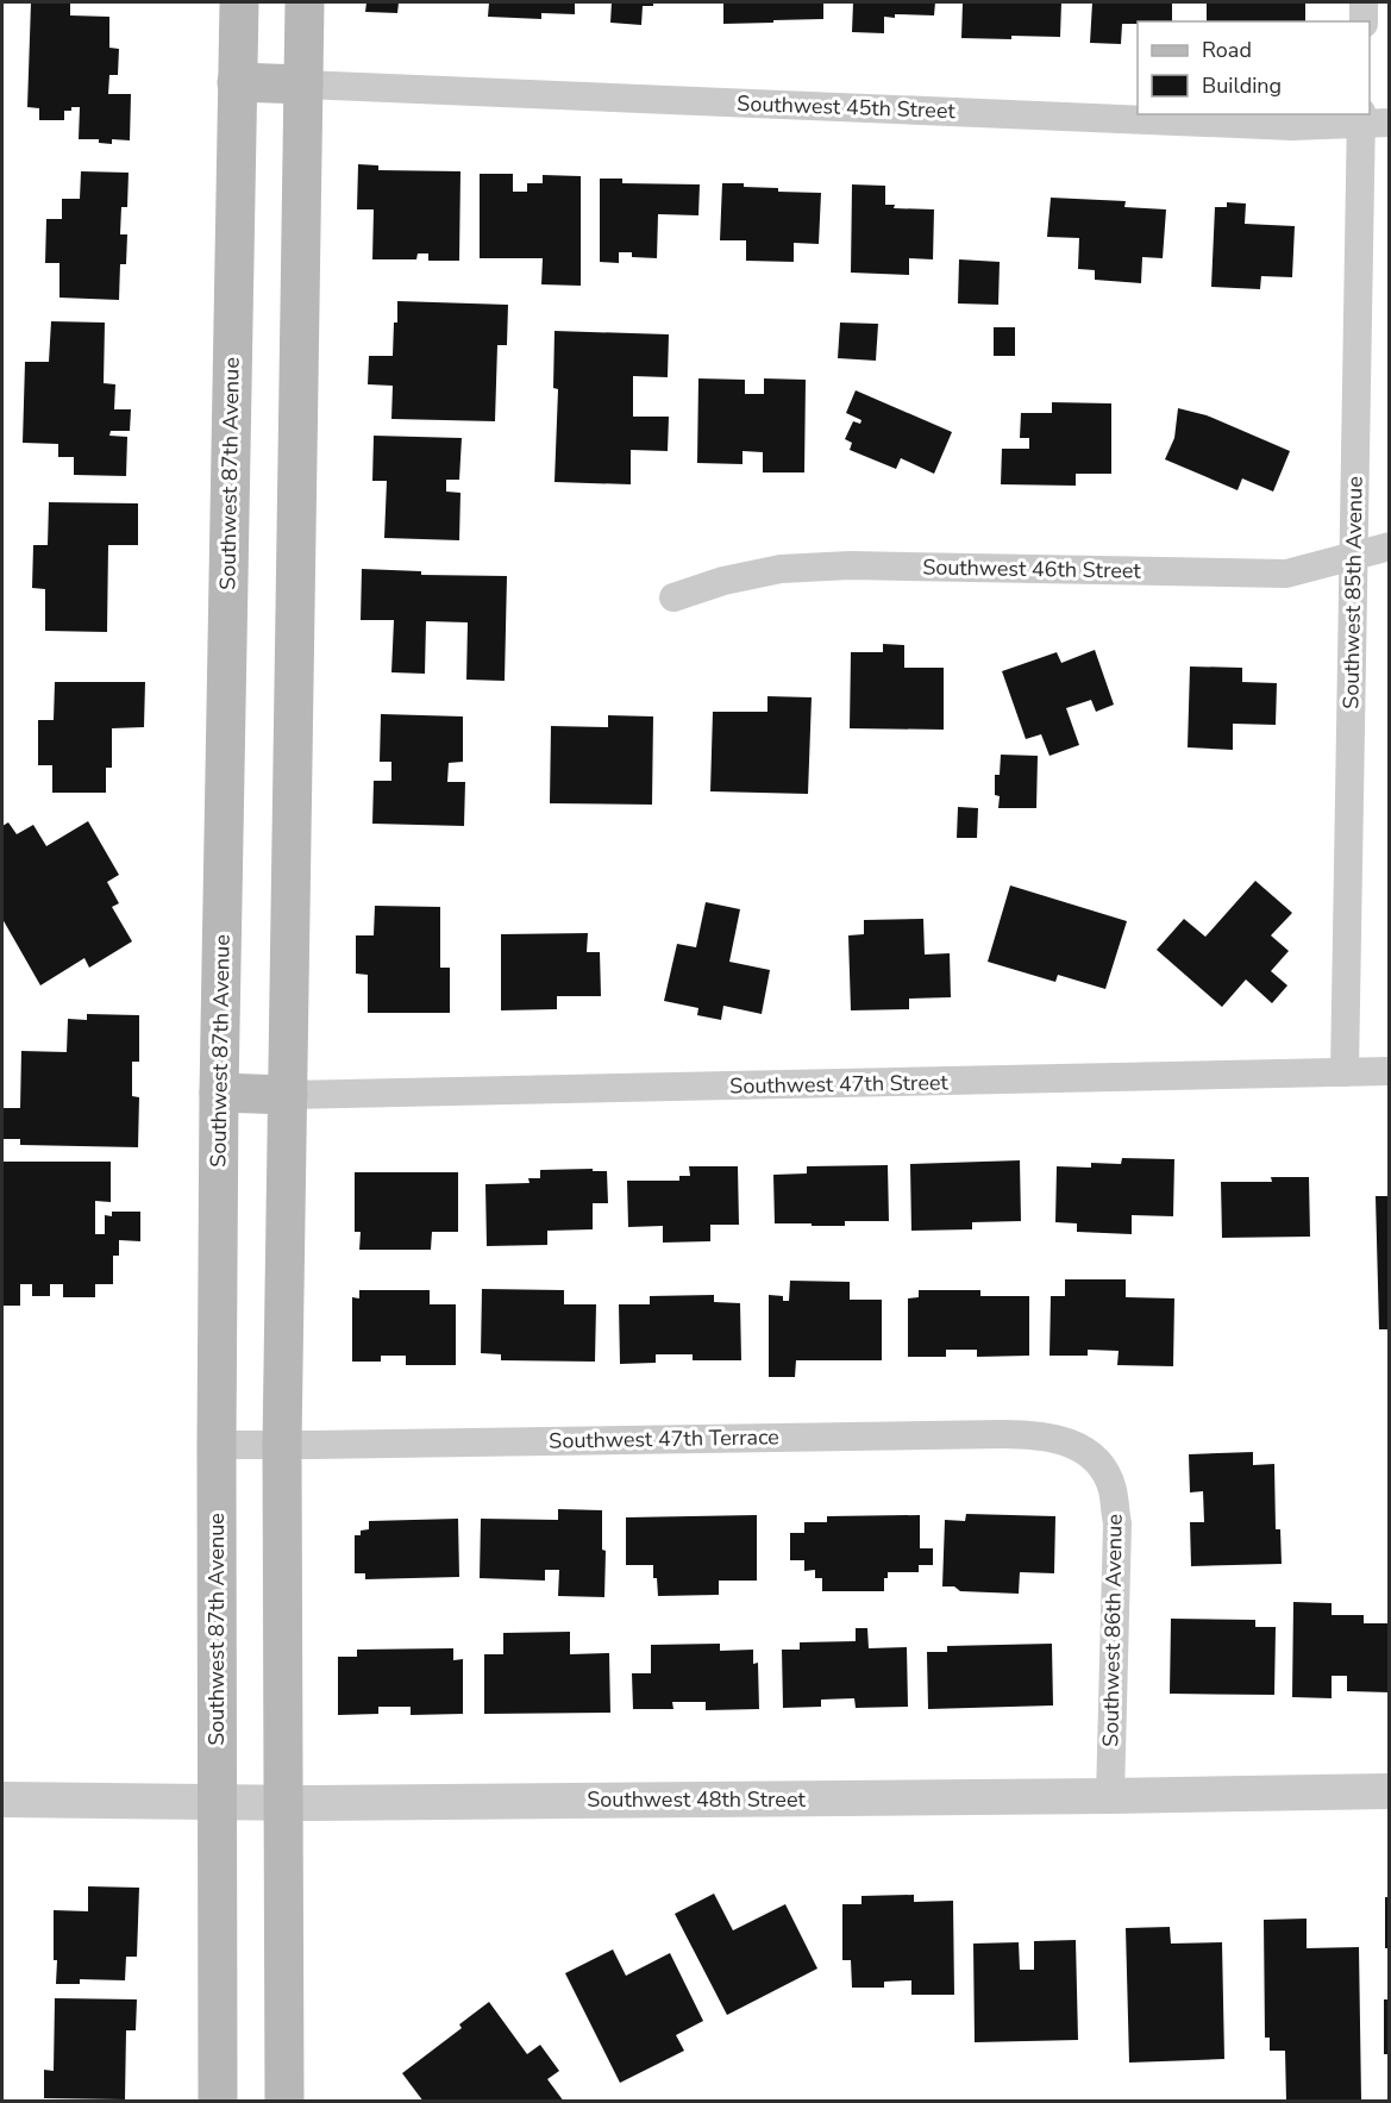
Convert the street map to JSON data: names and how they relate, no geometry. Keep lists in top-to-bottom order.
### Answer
{
  "streets": {
    "main road": ["Southwest 87th Avenue"],
    "street": [
      "Southwest 45th Street",
      "Southwest 46th Street",
      "Southwest 85th Avenue",
      "Southwest 47th Street",
      "Southwest 47th Terrace",
      "Southwest 86th Avenue",
      "Southwest 48th Street"
    ]
  },
  "crossings": [
    ["Southwest 45th Street", "Southwest 85th Avenue"],
    ["Southwest 87th Avenue", "Southwest 47th Terrace"],
    ["Southwest 87th Avenue", "Southwest 48th Street"],
    ["Southwest 46th Street", "Southwest 85th Avenue"],
    ["Southwest 85th Avenue", "Southwest 47th Street"],
    ["Southwest 47th Terrace", "Southwest 86th Avenue"],
    ["Southwest 86th Avenue", "Southwest 48th Street"]
  ],
  "legend": ["Road", "Building"]
}
